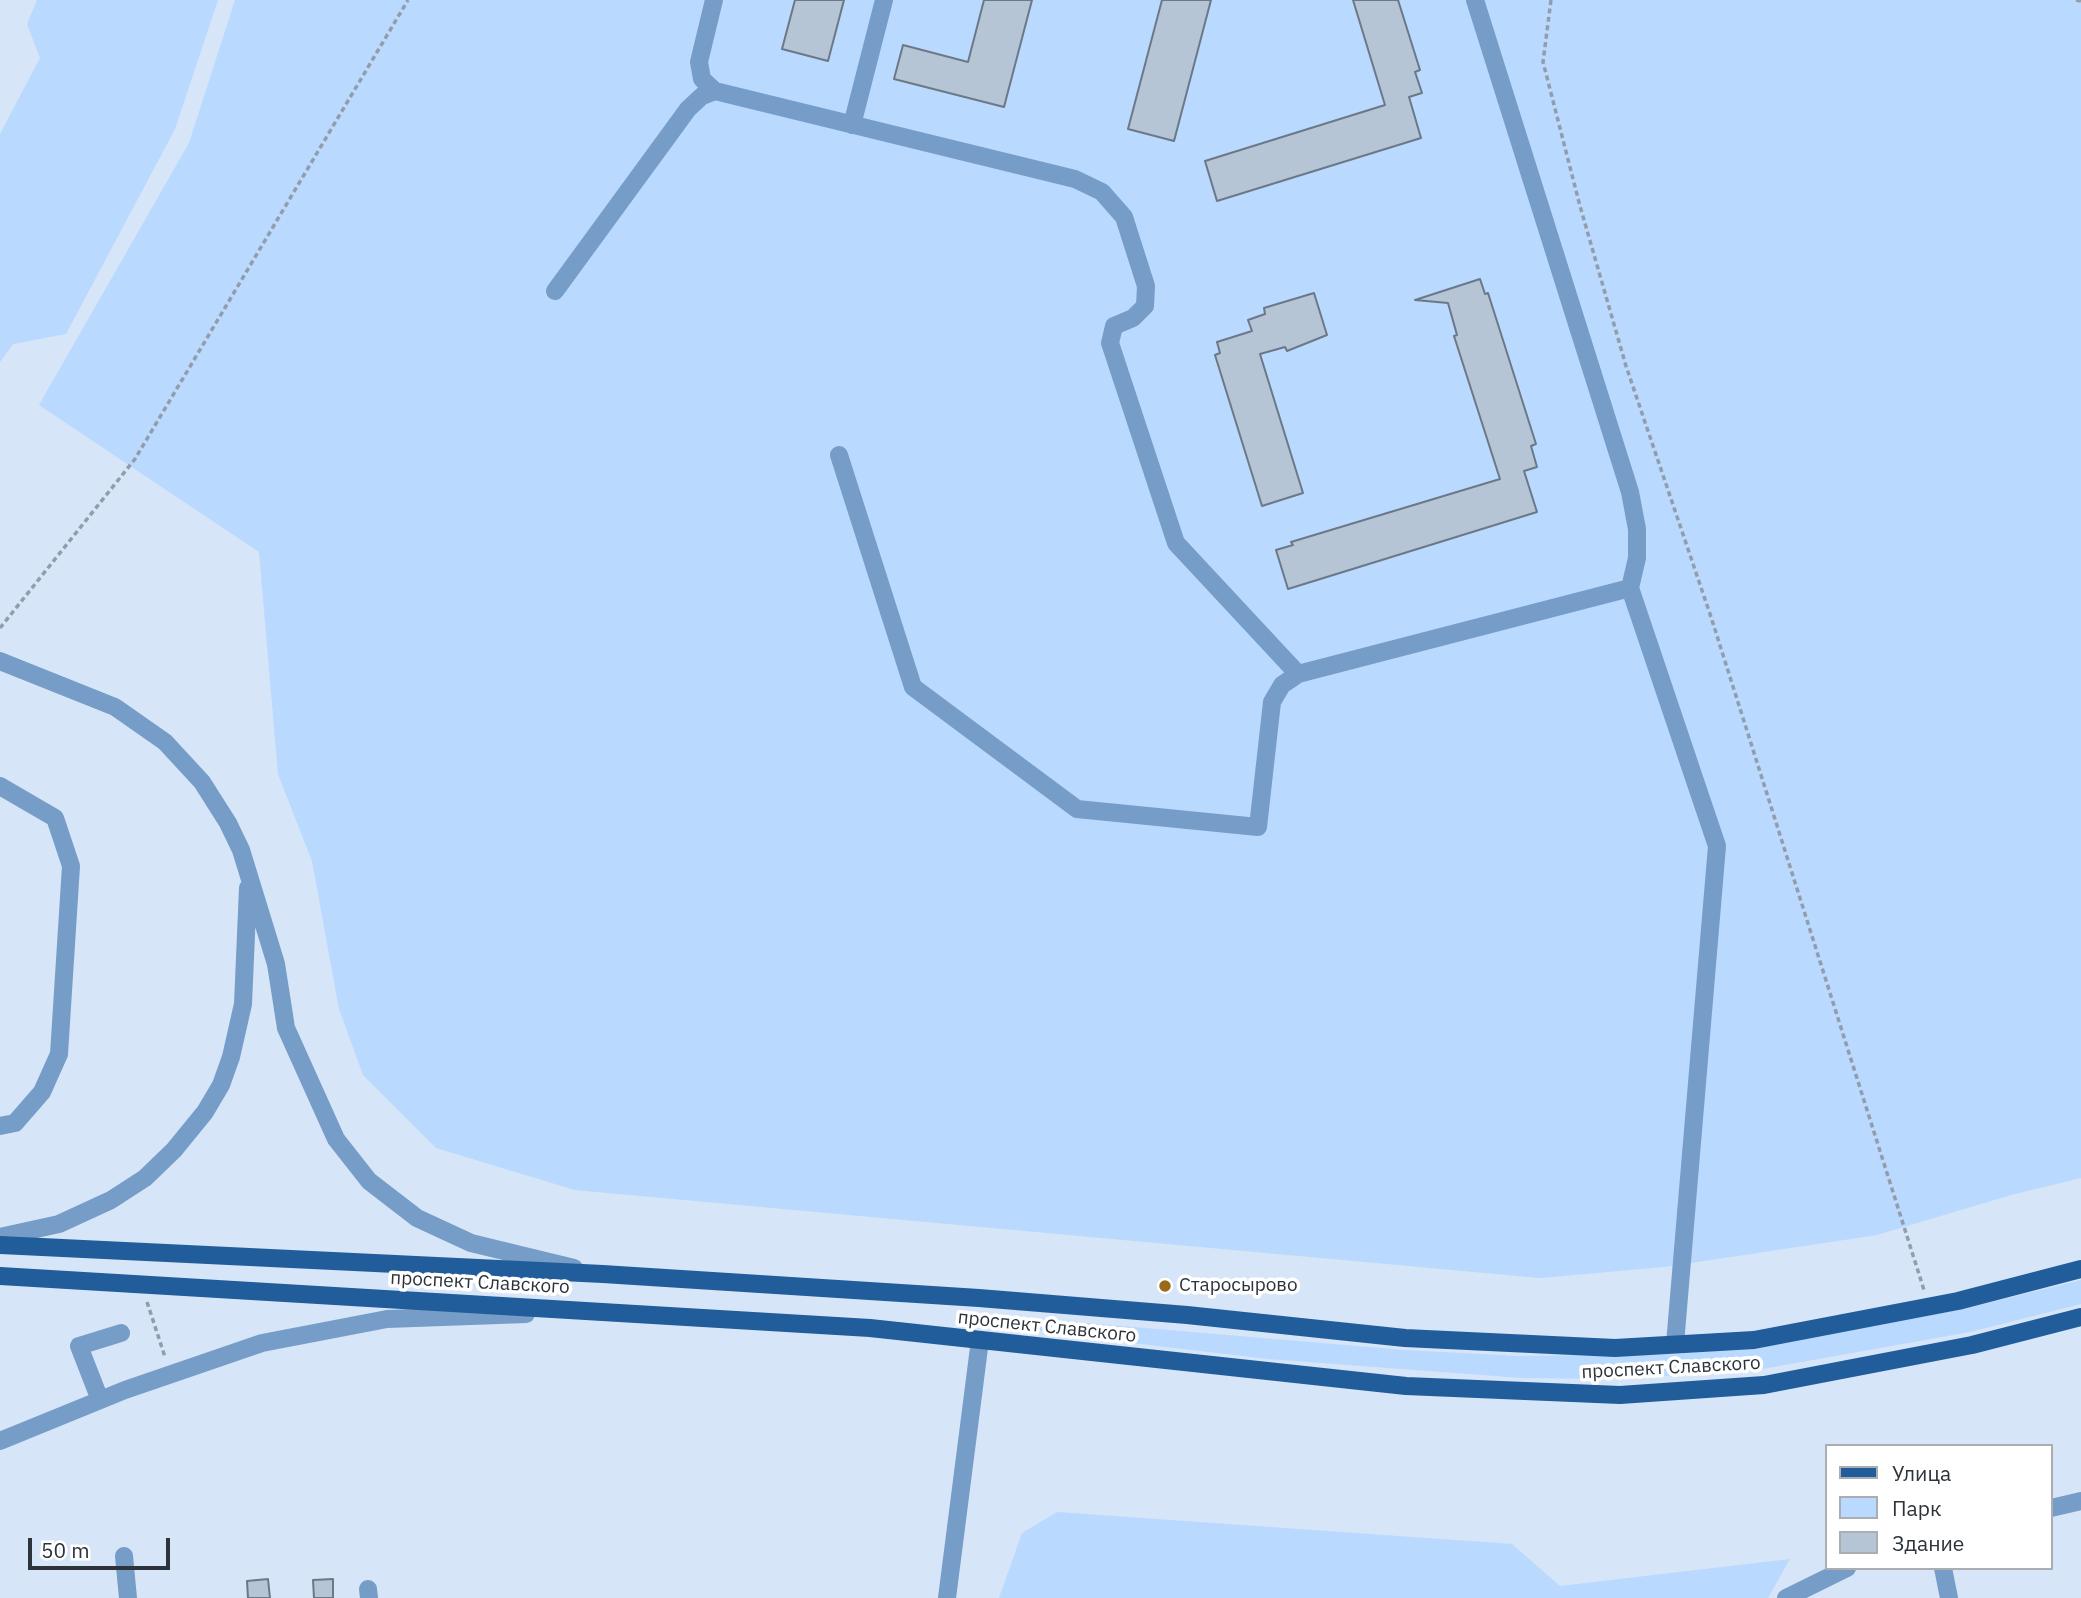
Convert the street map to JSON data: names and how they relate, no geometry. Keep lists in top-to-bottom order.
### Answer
{
  "streets": {
    "main road": ["проспект Славского"]
  },
  "places": ["Старосырово"],
  "legend": ["Улица", "Парк", "Здание"],
  "scale_bar": "50 m"
}
